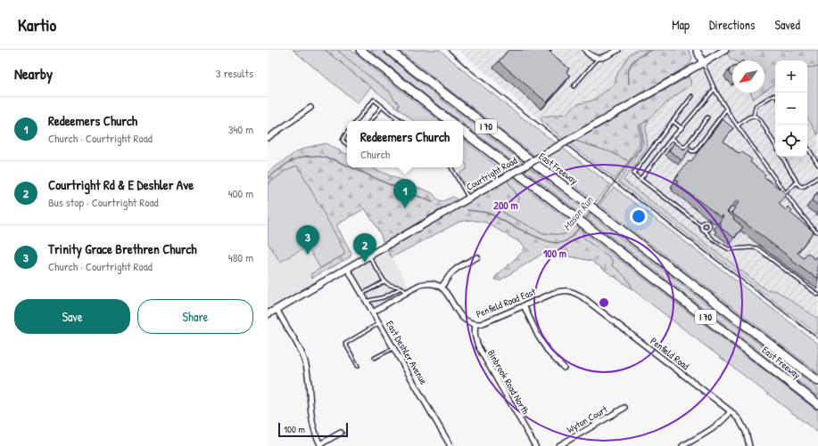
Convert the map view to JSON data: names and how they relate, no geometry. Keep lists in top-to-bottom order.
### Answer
{
  "streets": {
    "highway": ["I 70", "East Freeway"],
    "street": [
      "Courtright Road",
      "Penfield Road East",
      "East Deshler Avenue",
      "Penfield Road",
      "Binbrook Road North",
      "Wyton Court"
    ]
  },
  "crossings": [
    ["Courtright Road", "East Deshler Avenue"],
    ["Penfield Road East", "Penfield Road"],
    ["Penfield Road East", "Binbrook Road North"]
  ],
  "water": ["Mason Run"],
  "scale_bar": "100 m",
  "north": "bottom left",
  "page": {
    "header": "Kartio",
    "nav": ["Map", "Directions", "Saved"],
    "heading": ["Nearby", "3 results"],
    "map_buttons": ["+", "−"],
    "list": [
      {
        "mark": "1",
        "name": "Redeemers Church",
        "note": "Church · Courtright Road",
        "value": "340 m"
      },
      {
        "mark": "2",
        "name": "Courtright Rd & E Deshler Ave",
        "note": "Bus stop · Courtright Road",
        "value": "400 m"
      },
      {
        "mark": "3",
        "name": "Trinity Grace Brethren Church",
        "note": "Church · Courtright Road",
        "value": "480 m"
      }
    ],
    "popup": ["Redeemers Church", "Church"],
    "pins": ["1", "3", "2"],
    "buttons": ["Save", "Share"],
    "scale": "100 m"
  },
  "rings": ["200 m", "100 m"]
}
